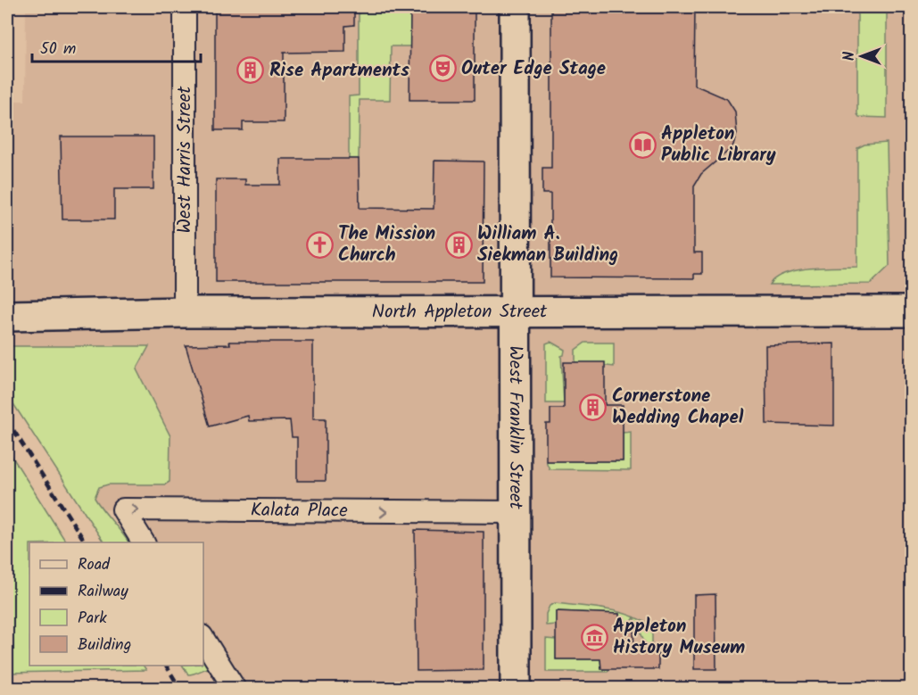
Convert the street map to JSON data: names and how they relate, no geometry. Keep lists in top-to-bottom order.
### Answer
{
  "streets": {
    "main road": ["North Appleton Street", "West Franklin Street"],
    "street": ["West Harris Street", "Kalata Place"]
  },
  "crossings": [
    ["West Harris Street", "North Appleton Street"],
    ["North Appleton Street", "West Franklin Street"],
    ["West Franklin Street", "Kalata Place"]
  ],
  "one_way": ["Kalata Place"],
  "places": {
    "theatre": ["Outer Edge Stage"],
    "building": ["Rise Apartments", "William A. Siekman Building", "Cornerstone Wedding Chapel"],
    "library": ["Appleton Public Library"],
    "church": ["The Mission Church"],
    "museum": ["Appleton History Museum"]
  },
  "legend": [
    "Road",
    "Railway",
    "Park",
    "Building"
  ],
  "scale_bar": "50 m",
  "north": "left"
}
